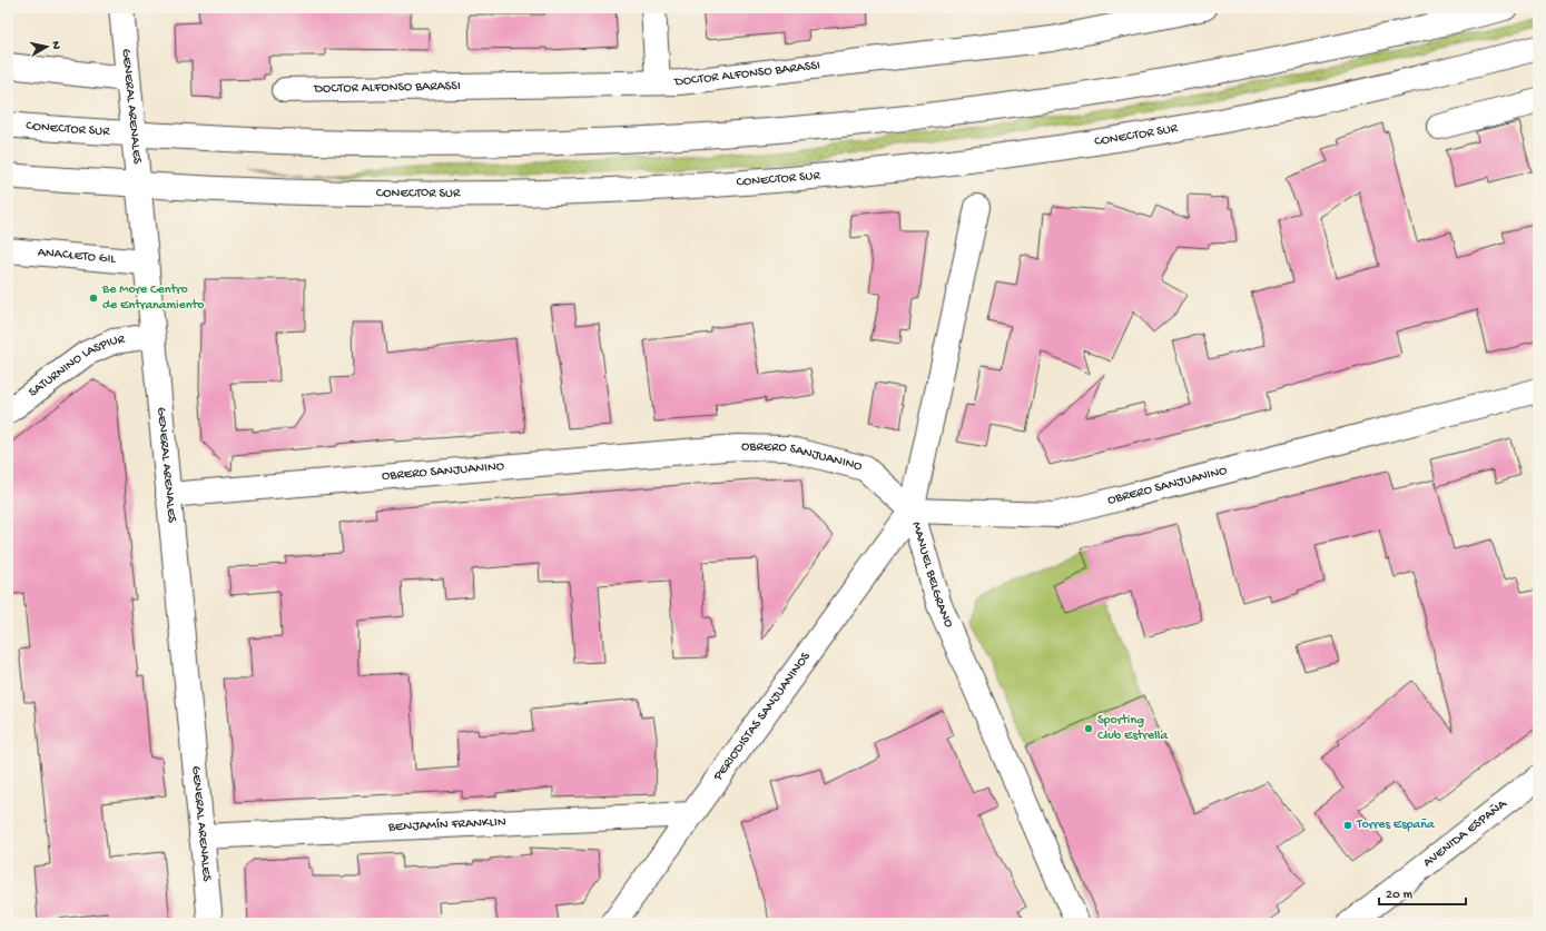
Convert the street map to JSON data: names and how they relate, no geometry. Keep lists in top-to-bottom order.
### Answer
{
  "streets": {
    "street": [
      "DOCTOR ALFONSO BARASSI",
      "GENERAL ARENALES",
      "CONECTOR SUR",
      "ANACLETO GIL",
      "SATURNINO LASPIUR",
      "OBRERO SANJUANINO",
      "MANUEL BELGRANO",
      "PERIODISTAS SANJUANINOS",
      "BENJAMÍN FRANKLIN",
      "AVENIDA ESPAÑA"
    ]
  },
  "crossings": [
    ["GENERAL ARENALES", "CONECTOR SUR"],
    ["GENERAL ARENALES", "ANACLETO GIL"],
    ["GENERAL ARENALES", "SATURNINO LASPIUR"],
    ["GENERAL ARENALES", "OBRERO SANJUANINO"],
    ["GENERAL ARENALES", "BENJAMÍN FRANKLIN"],
    ["OBRERO SANJUANINO", "MANUEL BELGRANO"],
    ["OBRERO SANJUANINO", "PERIODISTAS SANJUANINOS"],
    ["MANUEL BELGRANO", "PERIODISTAS SANJUANINOS"],
    ["PERIODISTAS SANJUANINOS", "BENJAMÍN FRANKLIN"]
  ],
  "places": ["Be More Centro de Entranamiento", "Sporting Club Estrella", "Torres España"],
  "scale_bar": "20 m",
  "north": "right"
}
